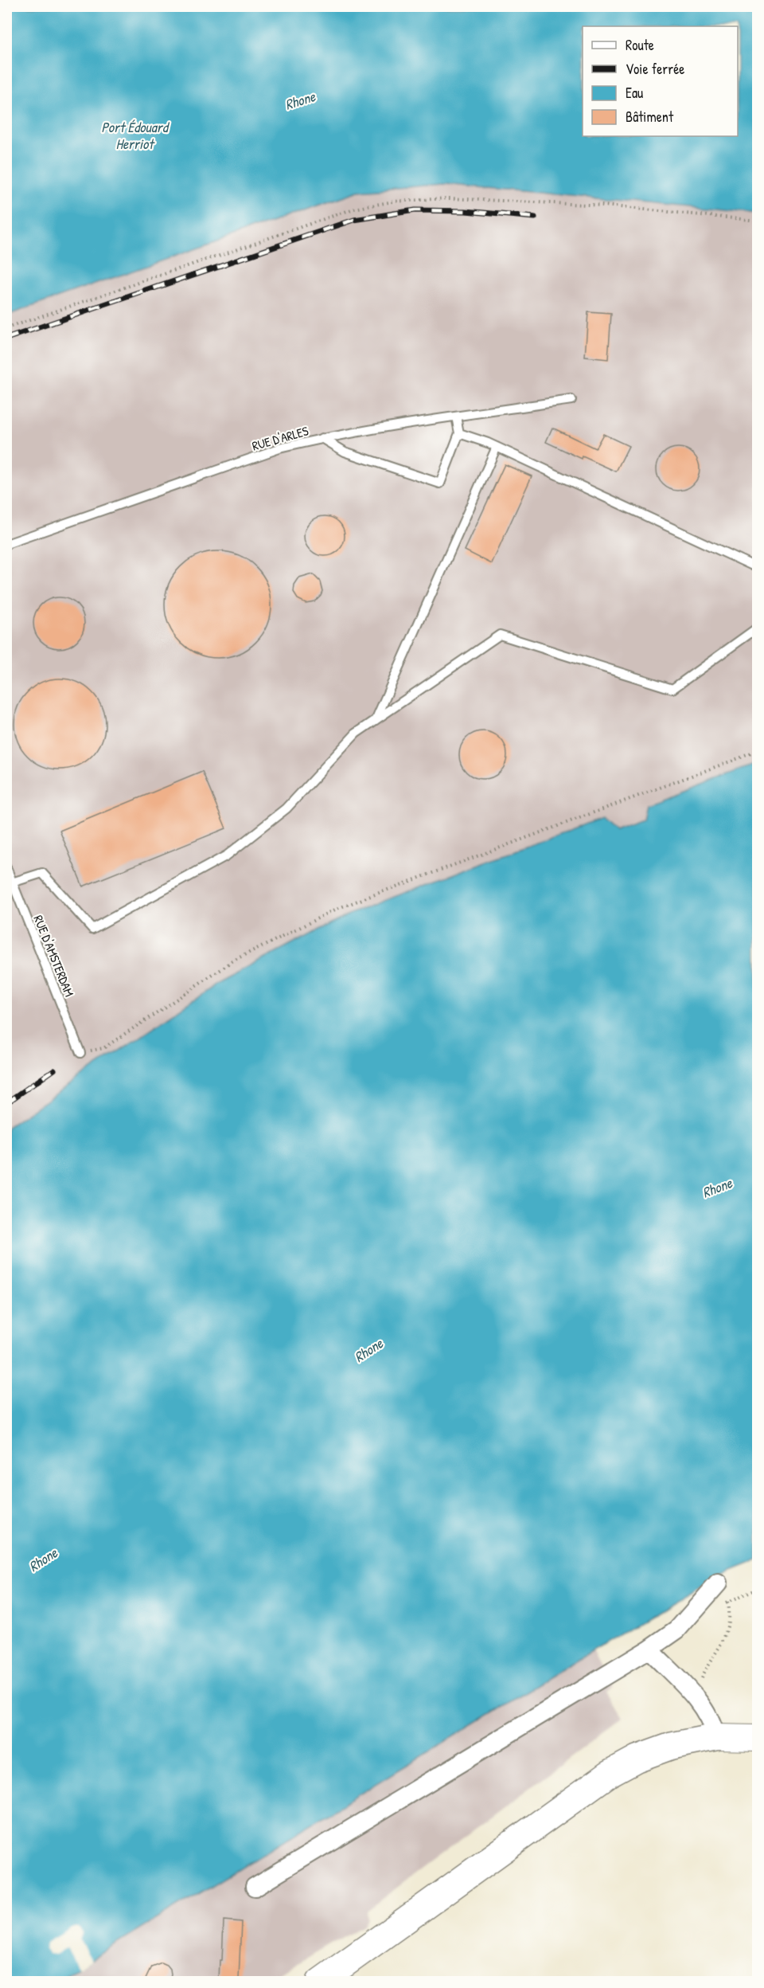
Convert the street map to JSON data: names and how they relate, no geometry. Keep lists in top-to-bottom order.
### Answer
{
  "streets": {
    "lane": ["RUE D'ARLES", "RUE D'AMSTERDAM"]
  },
  "water": ["Rhone", "Port Édouard Herriot"],
  "legend": [
    "Route",
    "Voie ferrée",
    "Eau",
    "Bâtiment"
  ]
}
